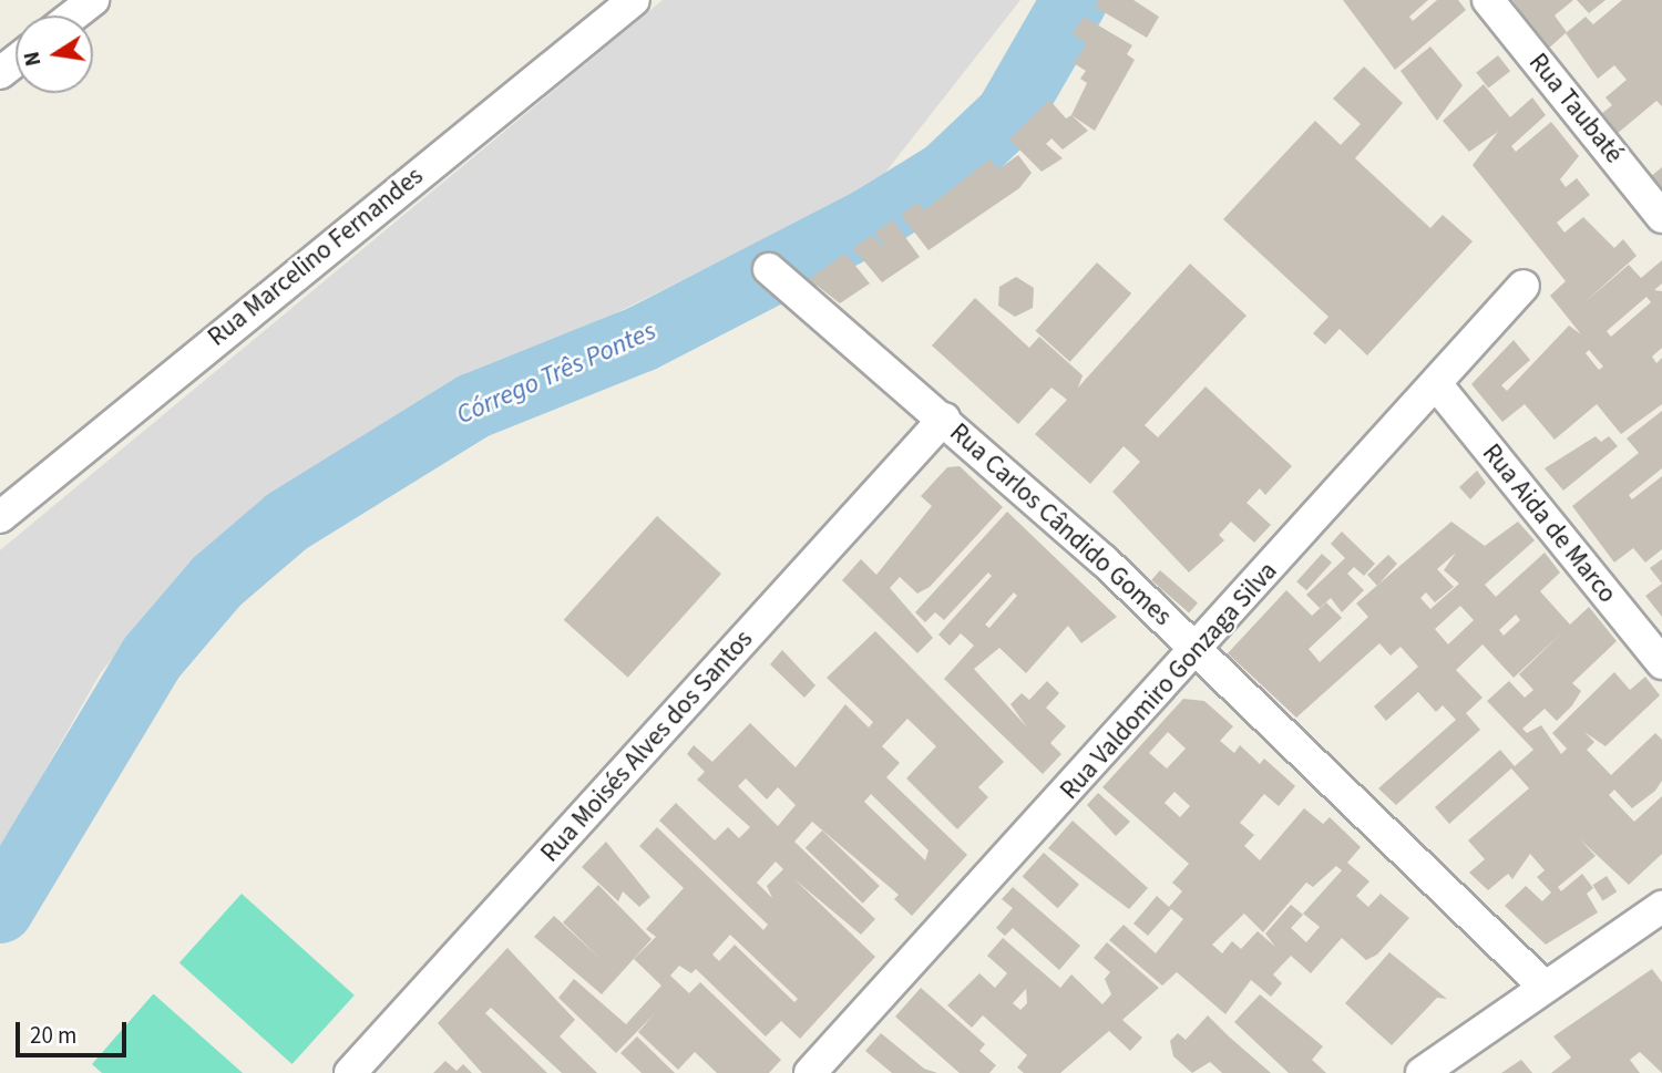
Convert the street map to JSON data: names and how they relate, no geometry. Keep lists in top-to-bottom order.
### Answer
{
  "streets": {
    "street": [
      "Rua Taubaté",
      "Rua Marcelino Fernandes",
      "Rua Aida de Marco",
      "Rua Carlos Cândido Gomes",
      "Rua Valdomiro Gonzaga Silva",
      "Rua Moisés Alves dos Santos"
    ]
  },
  "crossings": [
    ["Rua Aida de Marco", "Rua Valdomiro Gonzaga Silva"],
    ["Rua Carlos Cândido Gomes", "Rua Valdomiro Gonzaga Silva"],
    ["Rua Carlos Cândido Gomes", "Rua Moisés Alves dos Santos"]
  ],
  "water": ["Córrego Três Pontes"],
  "scale_bar": "20 m",
  "north": "left"
}
